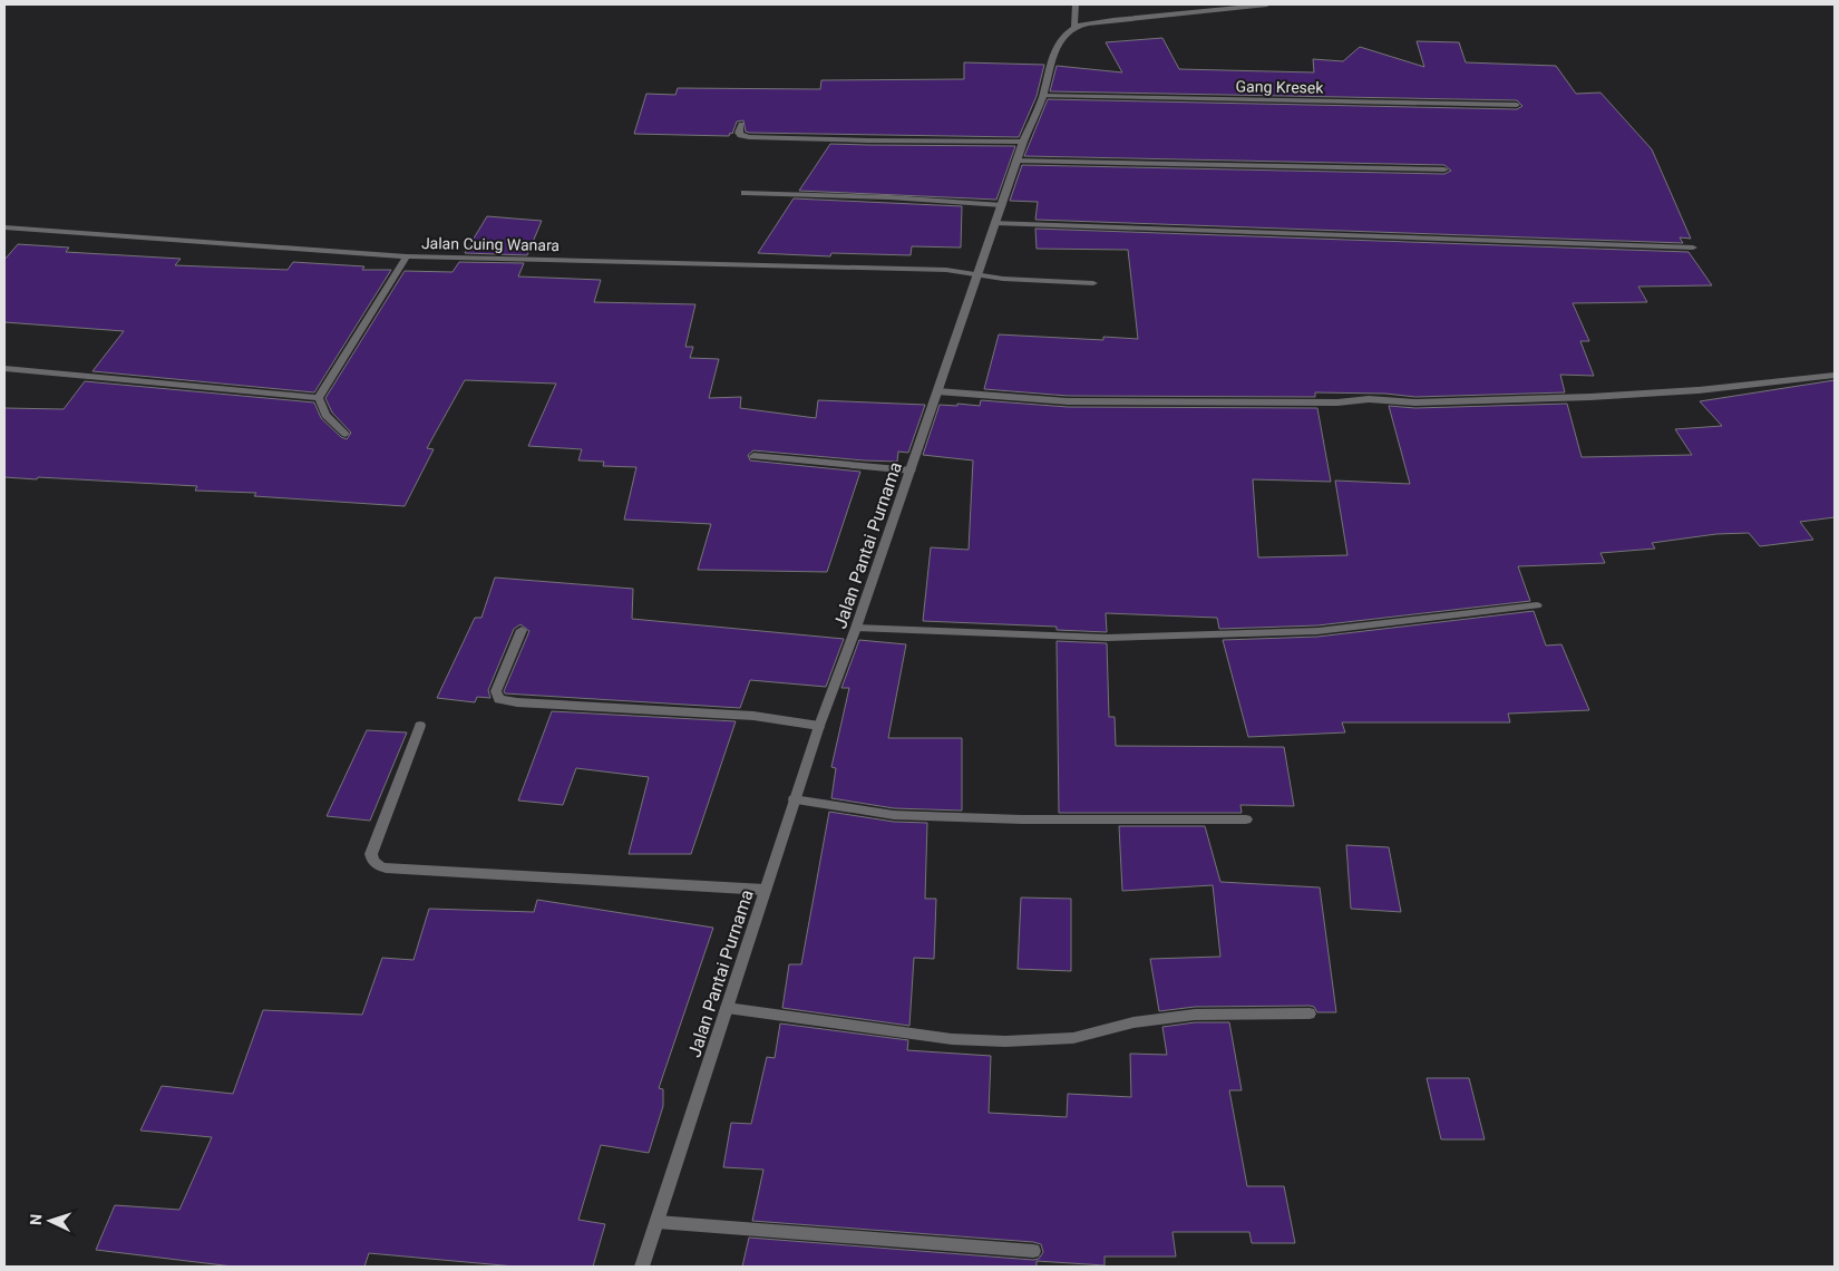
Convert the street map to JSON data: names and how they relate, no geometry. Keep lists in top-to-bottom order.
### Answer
{
  "streets": {
    "street": ["Gang Kresek", "Jalan Cuing Wanara", "Jalan Pantai Purnama"]
  },
  "crossings": [
    ["Gang Kresek", "Jalan Pantai Purnama"],
    ["Jalan Cuing Wanara", "Jalan Pantai Purnama"]
  ],
  "north": "left"
}
